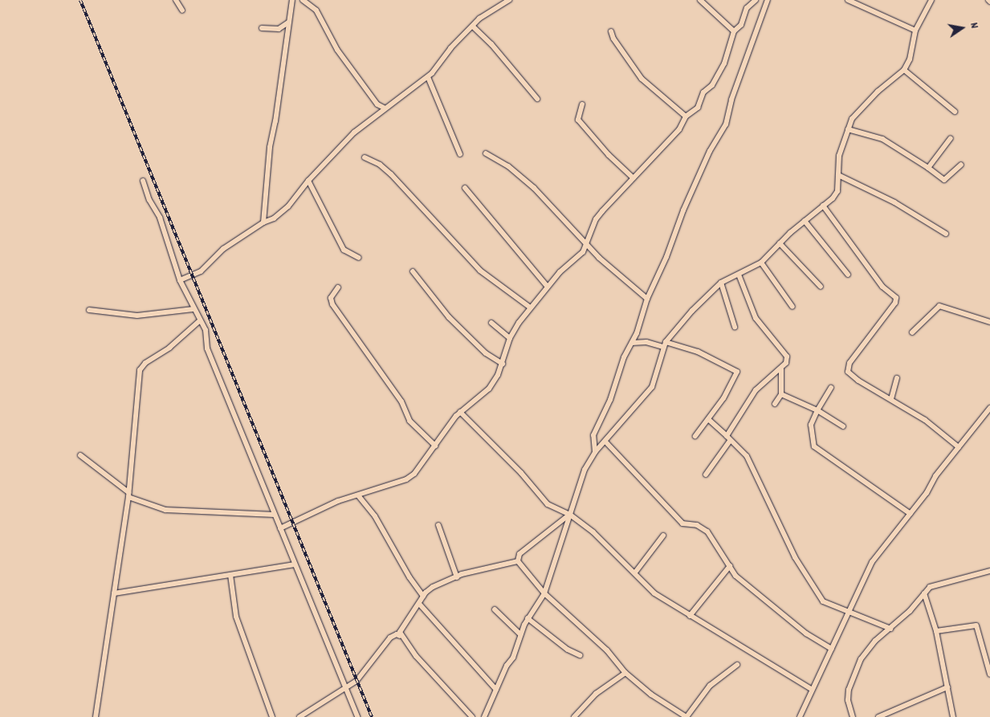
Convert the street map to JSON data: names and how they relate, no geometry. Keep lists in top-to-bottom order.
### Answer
{
  "north": "right"
}
